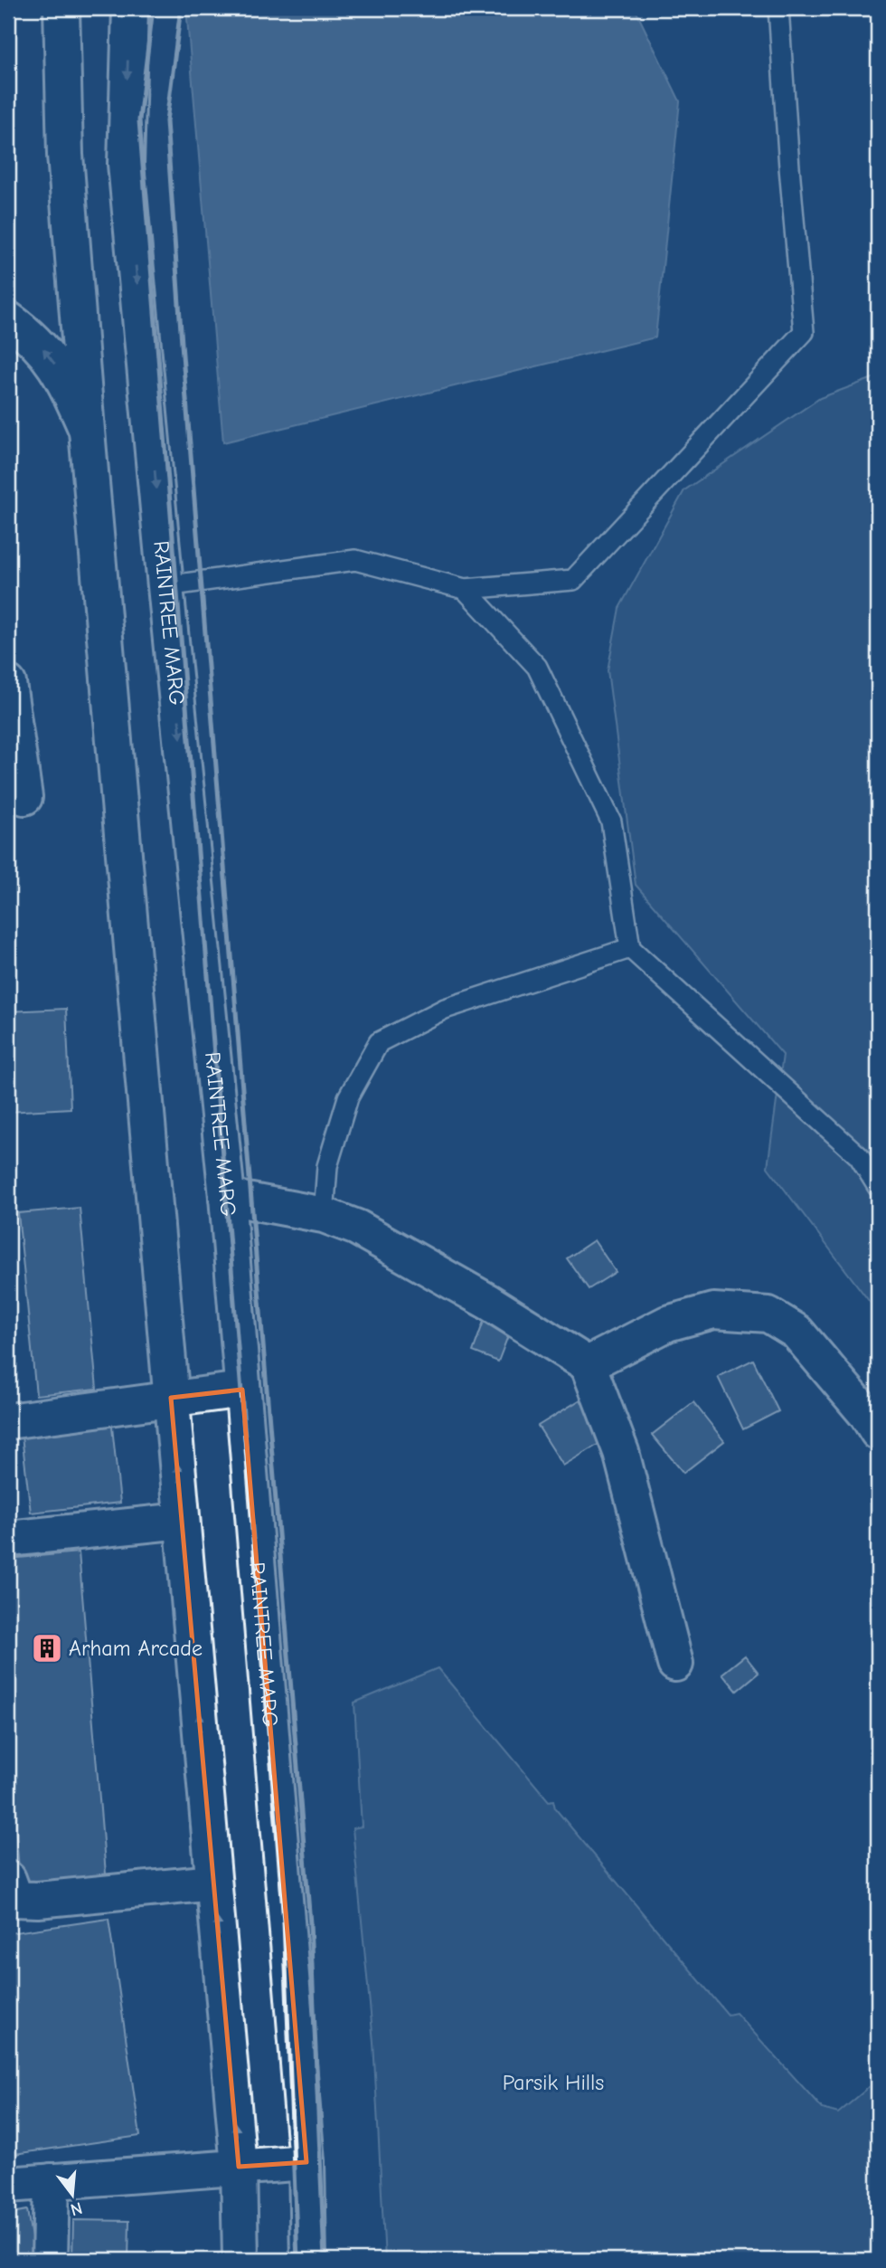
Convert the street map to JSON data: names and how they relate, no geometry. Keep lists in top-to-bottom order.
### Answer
{
  "streets": {
    "main road": ["RAINTREE MARG"]
  },
  "parks": ["Parsik Hills"],
  "places": {
    "building": ["Arham Arcade"]
  },
  "north": "bottom"
}
